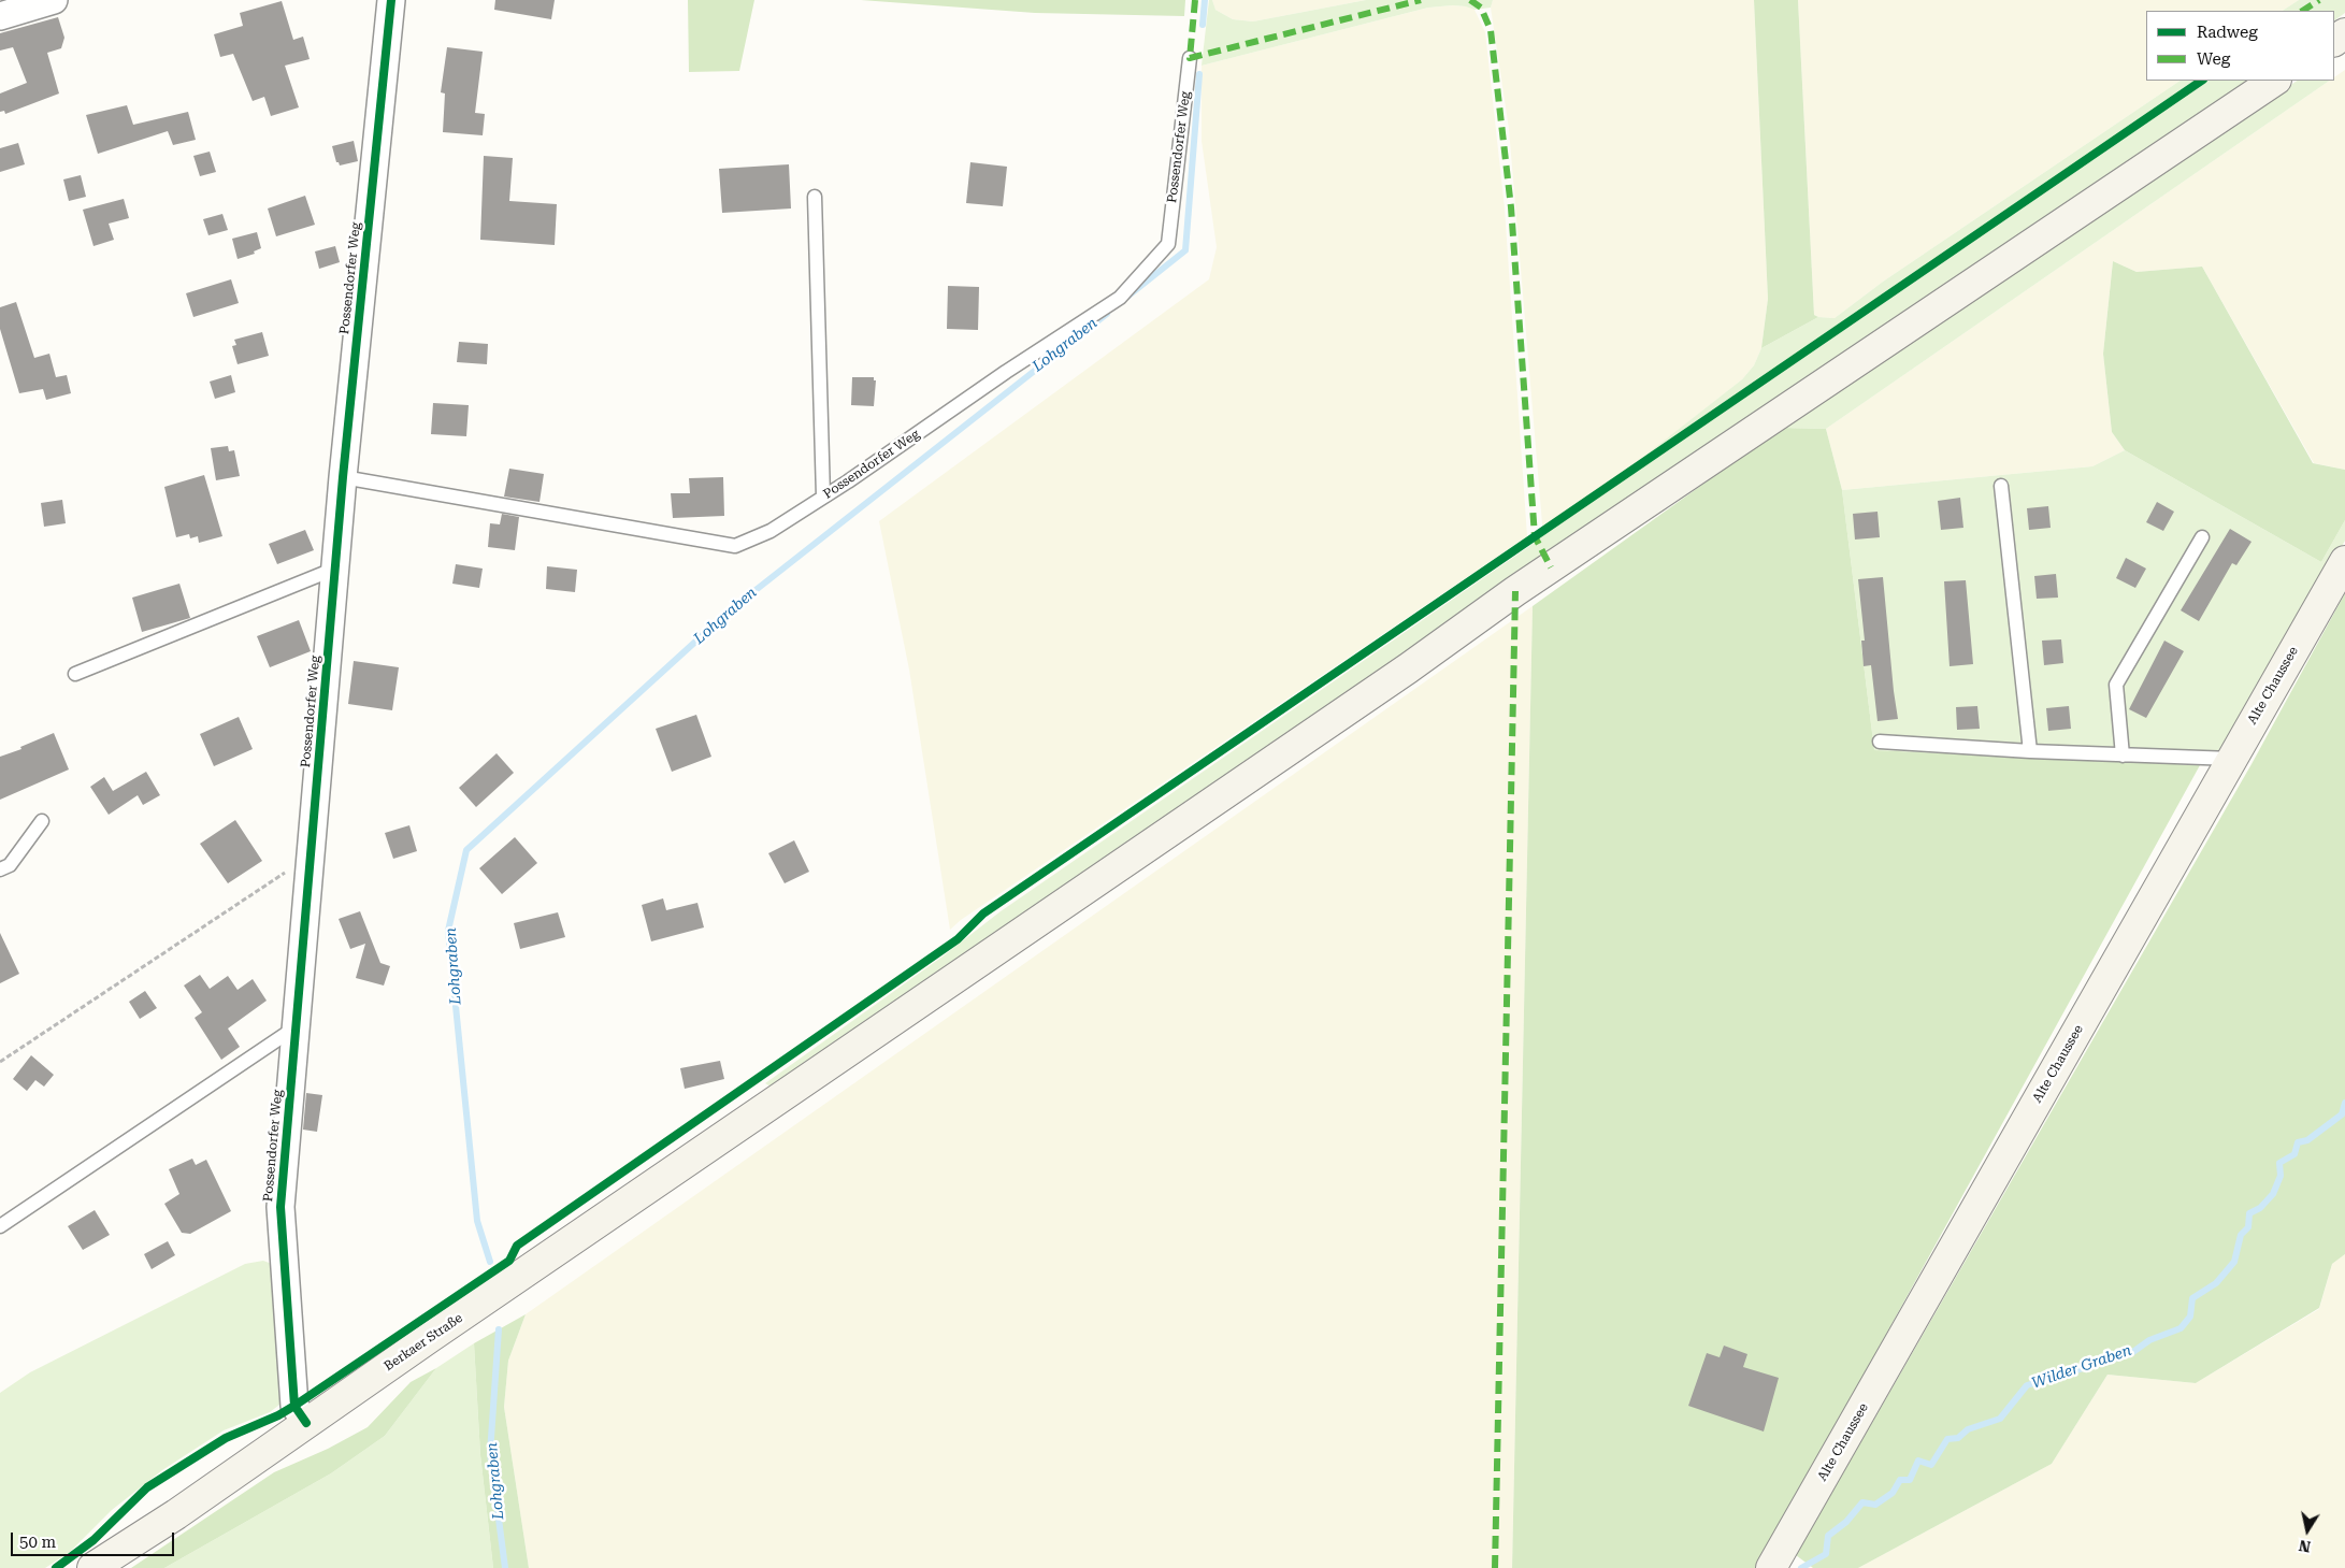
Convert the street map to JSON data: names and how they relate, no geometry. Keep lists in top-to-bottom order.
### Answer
{
  "streets": {
    "main road": ["Alte Chaussee", "Berkaer Straße"],
    "street": ["Possendorfer Weg"]
  },
  "crossings": [
    ["Possendorfer Weg", "Berkaer Straße"]
  ],
  "water": ["Lohgraben", "Wilder Graben"],
  "legend": ["Radweg", "Weg"],
  "scale_bar": "50 m",
  "north": "bottom"
}
